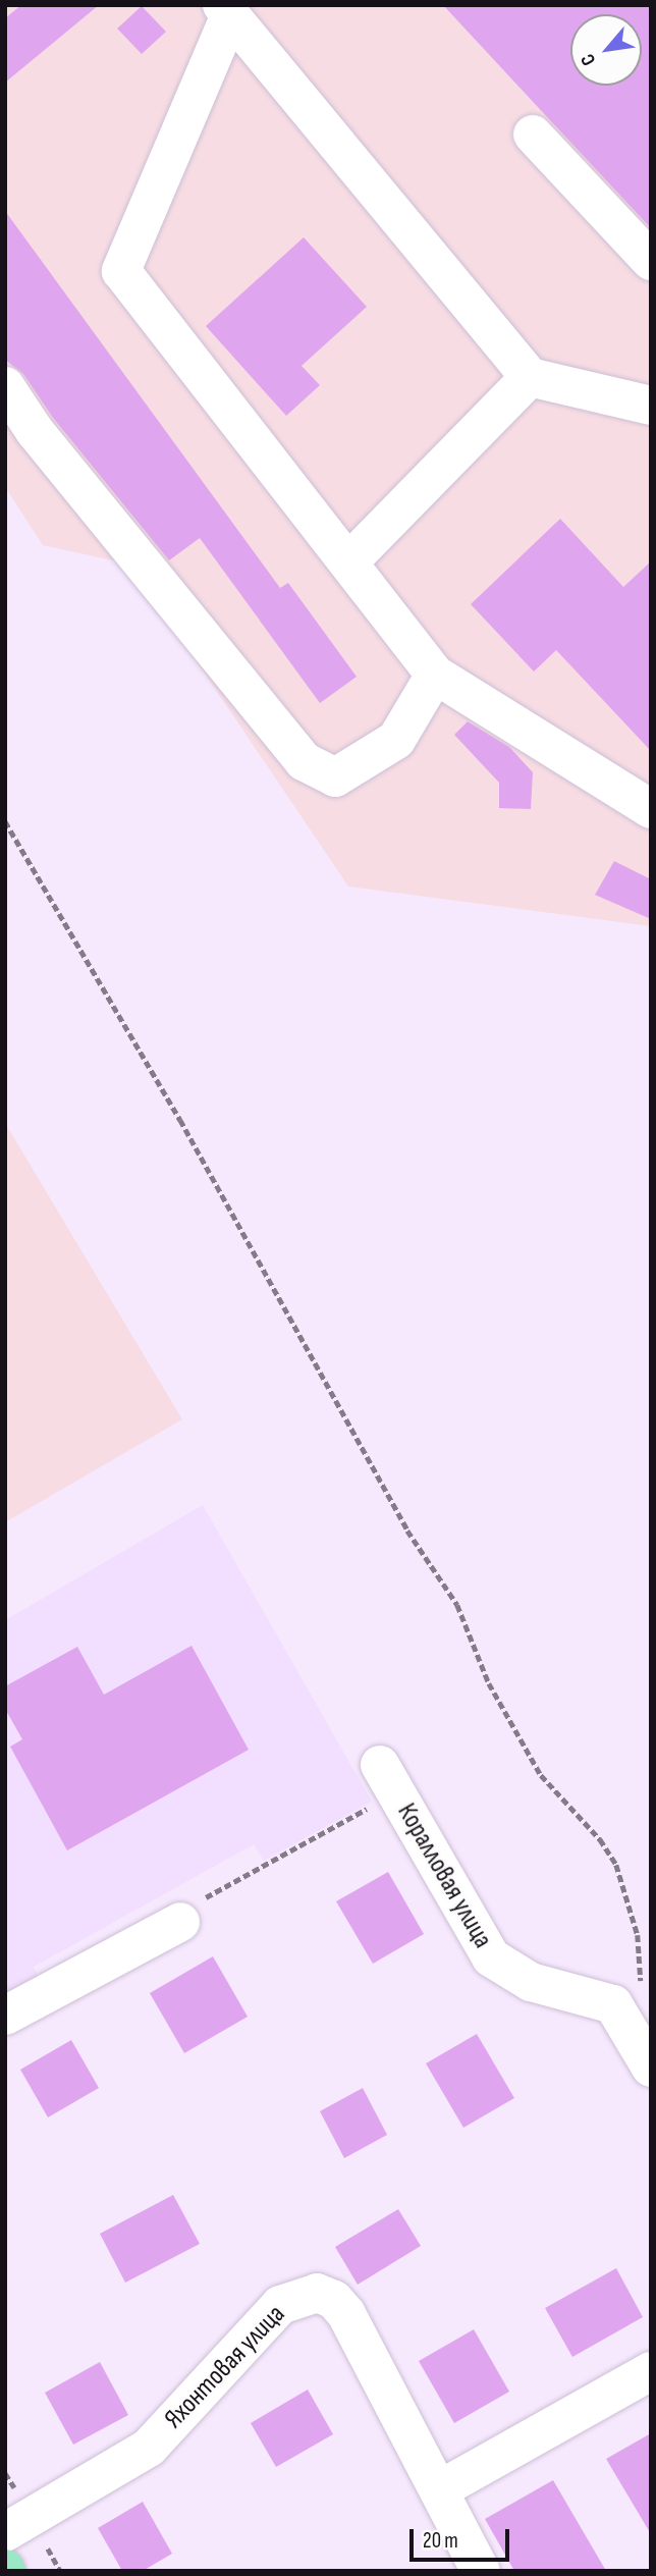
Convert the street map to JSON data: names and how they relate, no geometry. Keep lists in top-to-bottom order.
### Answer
{
  "streets": {
    "street": ["Коралловая улица", "Яхонтовая улица"]
  },
  "scale_bar": "20 m",
  "north": "bottom left"
}
